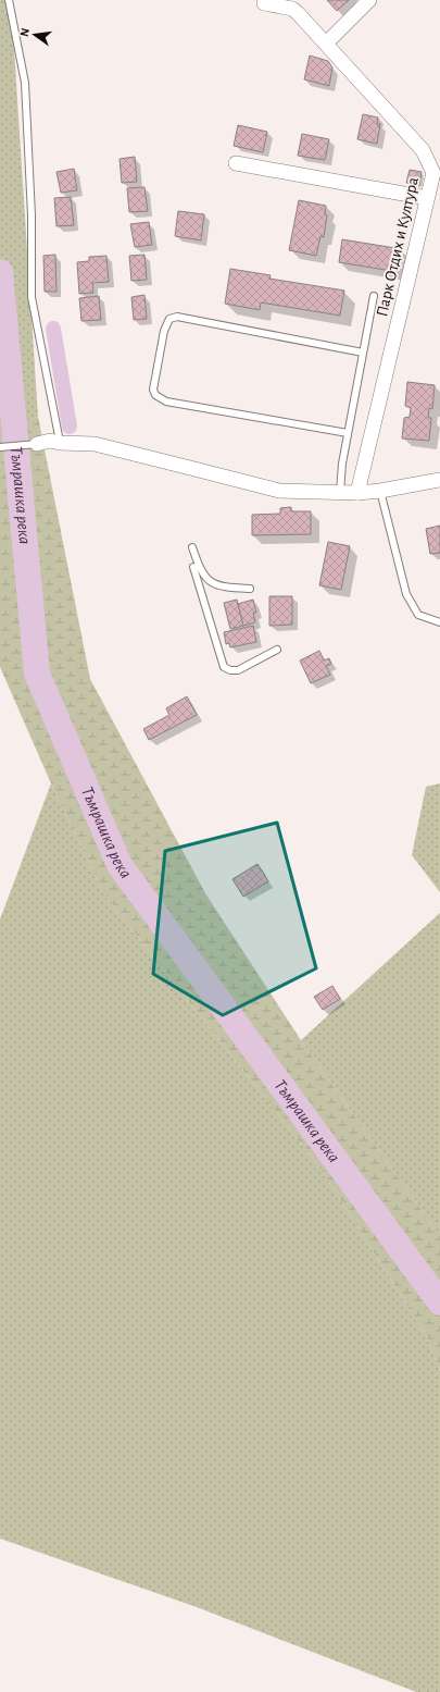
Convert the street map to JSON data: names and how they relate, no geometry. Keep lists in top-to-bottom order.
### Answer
{
  "streets": {
    "street": ["Парк Отдих и Култура"]
  },
  "water": ["Тъмрашка река"],
  "north": "left"
}
